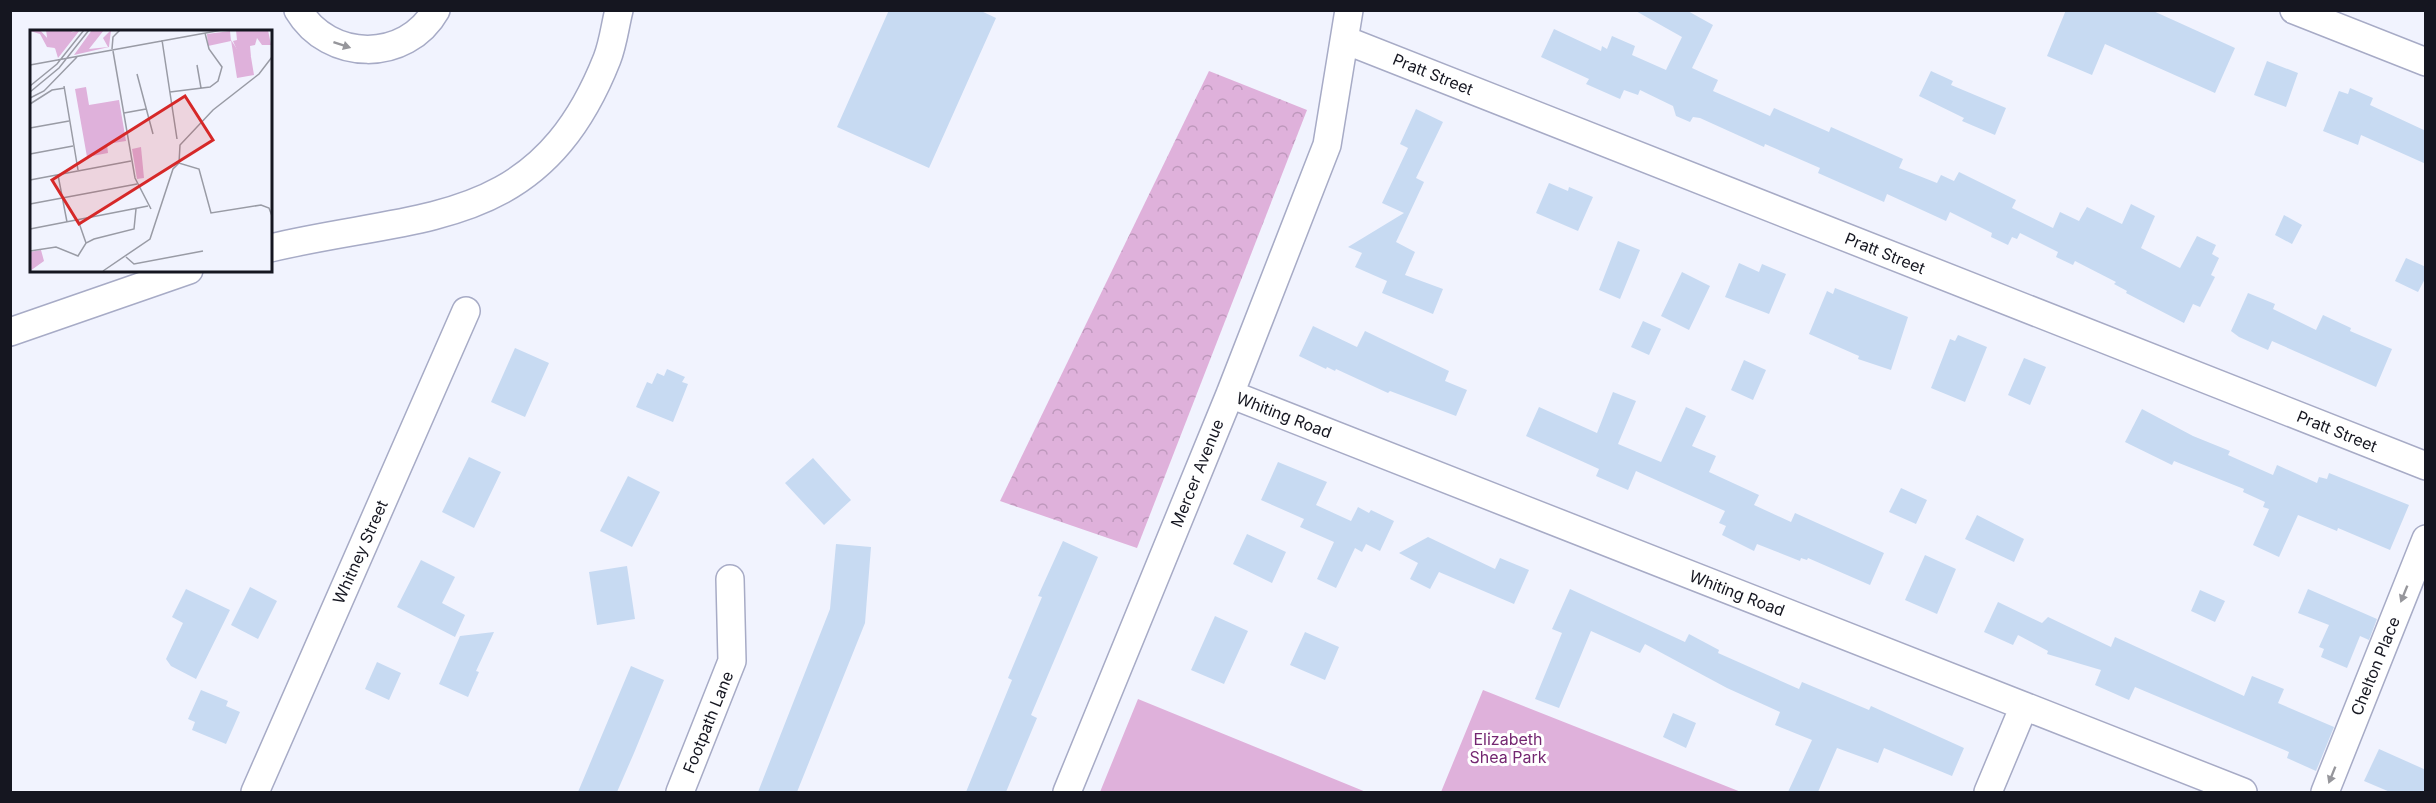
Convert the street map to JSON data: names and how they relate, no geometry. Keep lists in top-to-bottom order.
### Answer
{
  "streets": {
    "street": [
      "Pratt Street",
      "Whiting Road",
      "Mercer Avenue",
      "Whitney Street",
      "Chelton Place",
      "Footpath Lane"
    ]
  },
  "crossings": [
    ["Pratt Street", "Mercer Avenue"],
    ["Whiting Road", "Mercer Avenue"]
  ],
  "one_way": ["Chelton Place"],
  "parks": ["Elizabeth Shea Park"]
}
